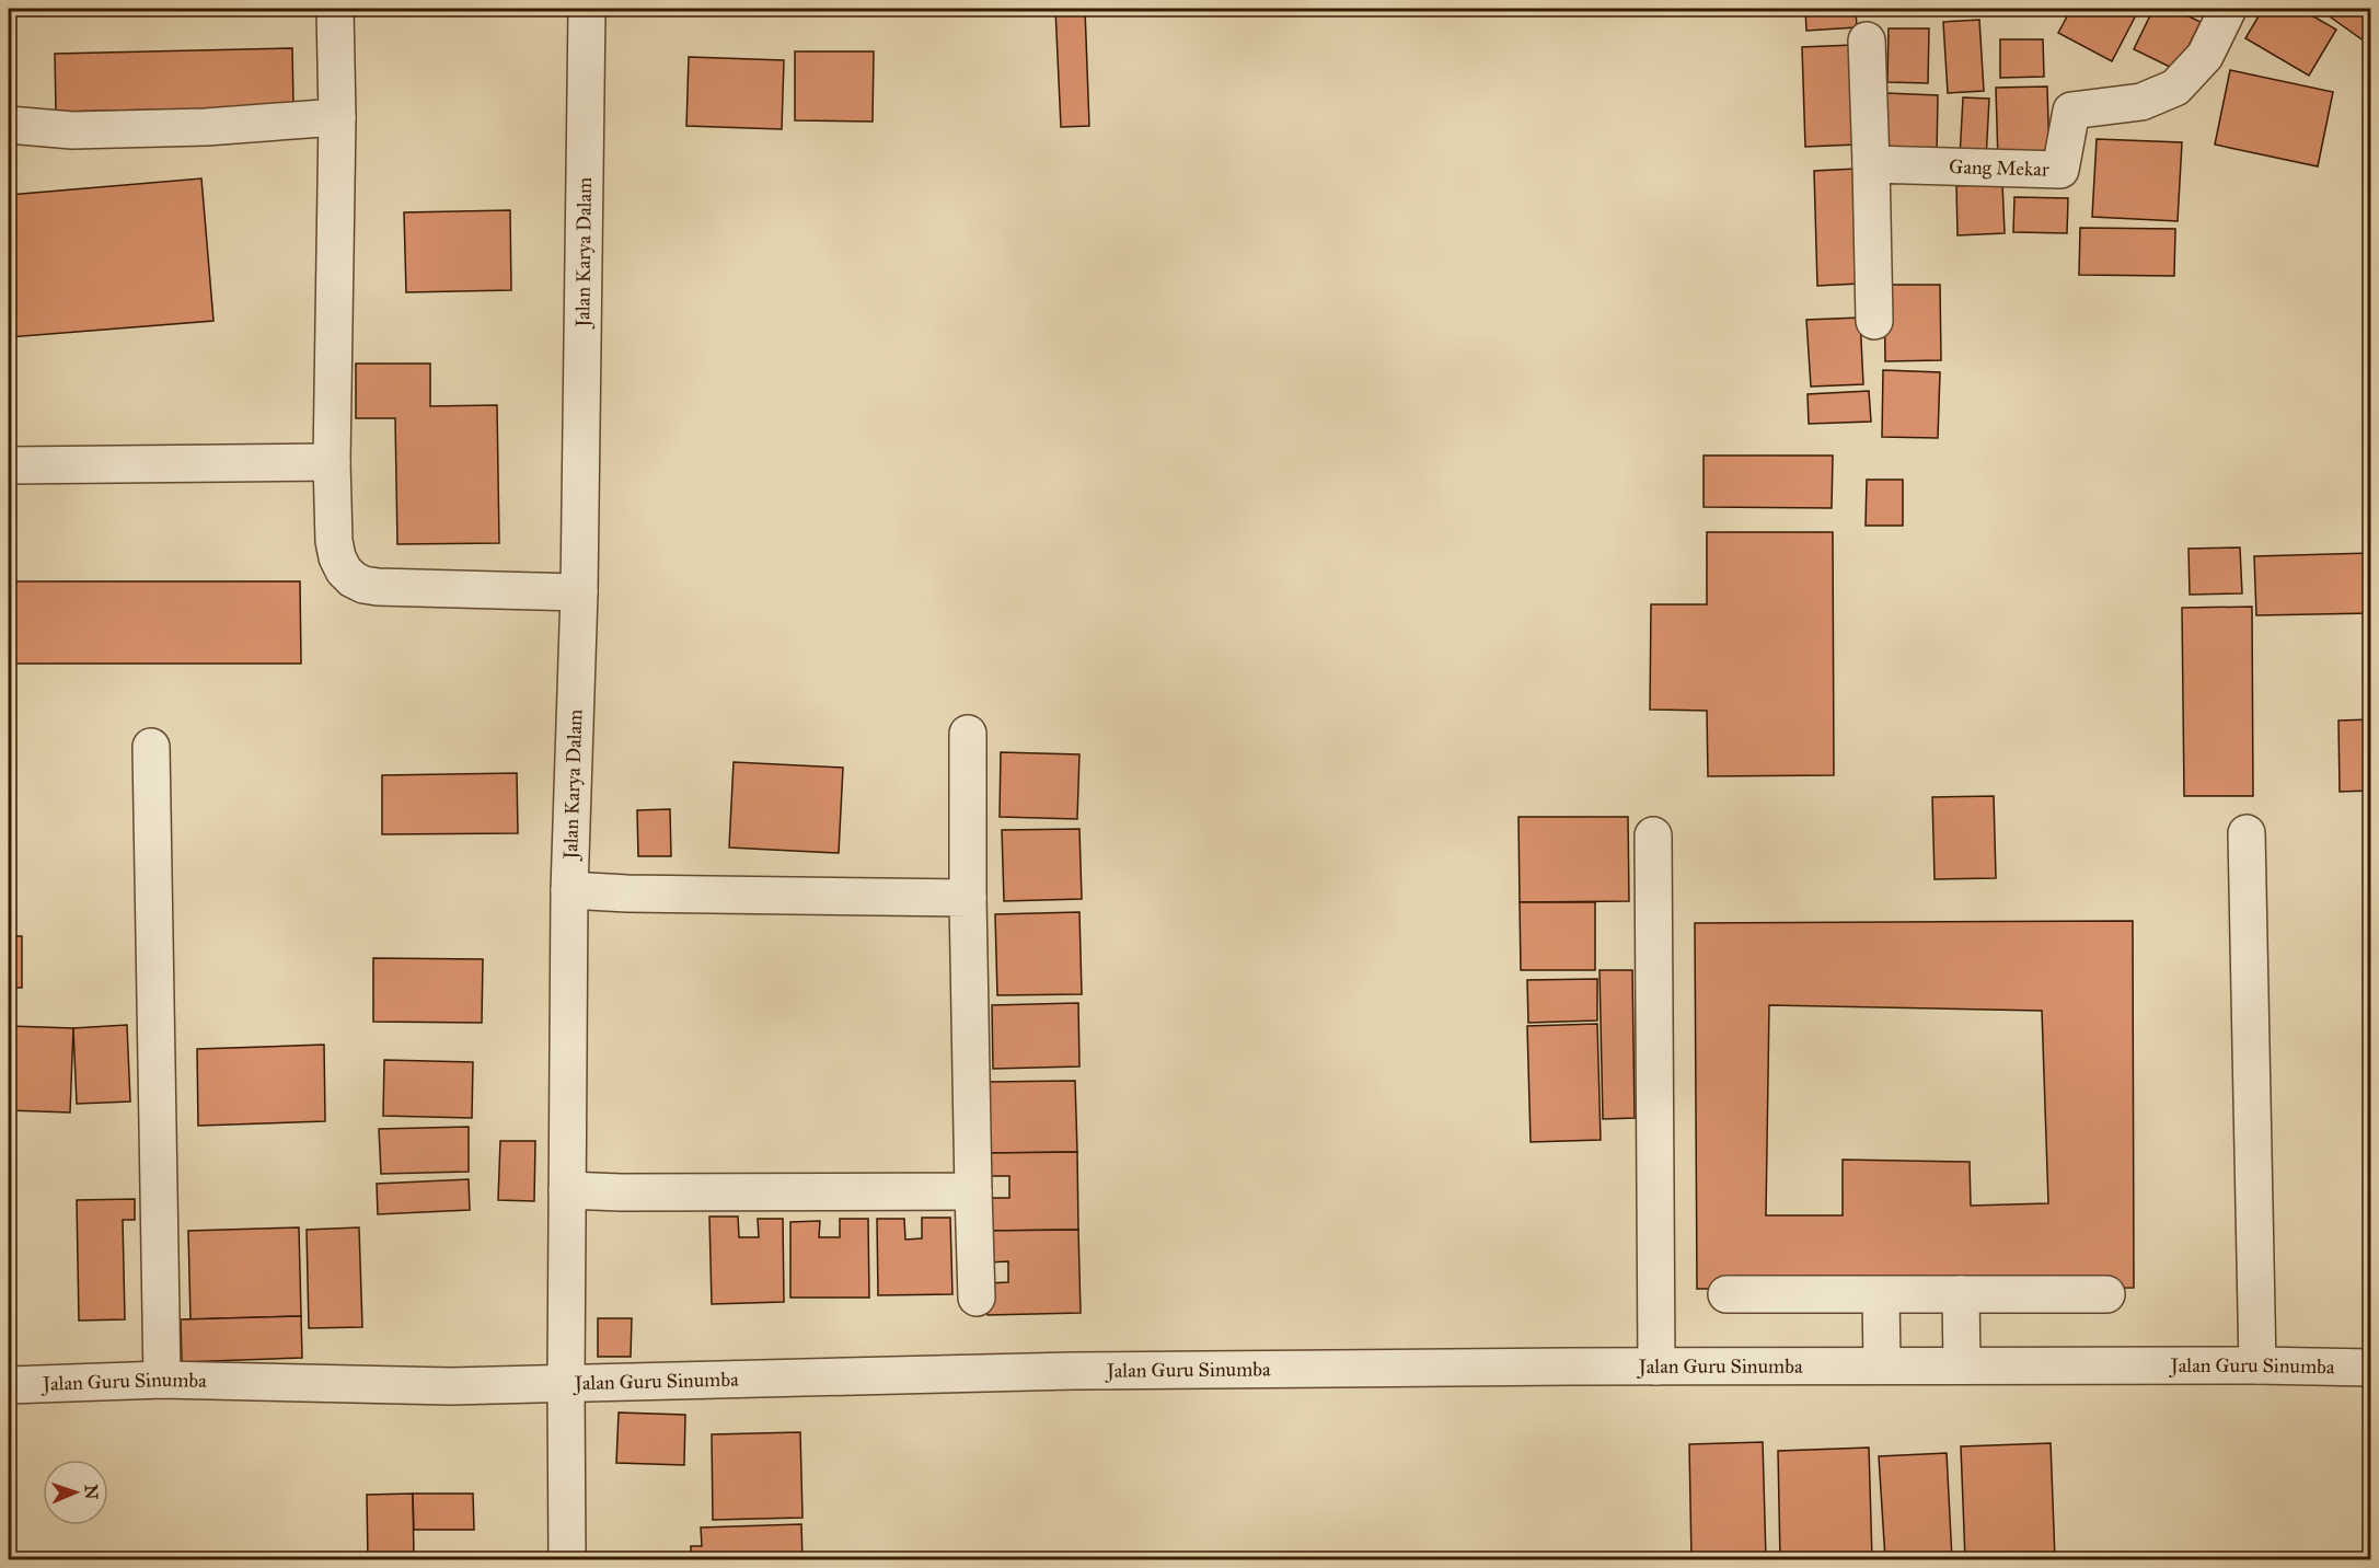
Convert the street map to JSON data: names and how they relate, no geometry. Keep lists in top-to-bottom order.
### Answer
{
  "streets": {
    "street": ["Gang Mekar", "Jalan Karya Dalam", "Jalan Guru Sinumba"]
  },
  "crossings": [
    ["Jalan Karya Dalam", "Jalan Guru Sinumba"]
  ],
  "north": "right"
}
